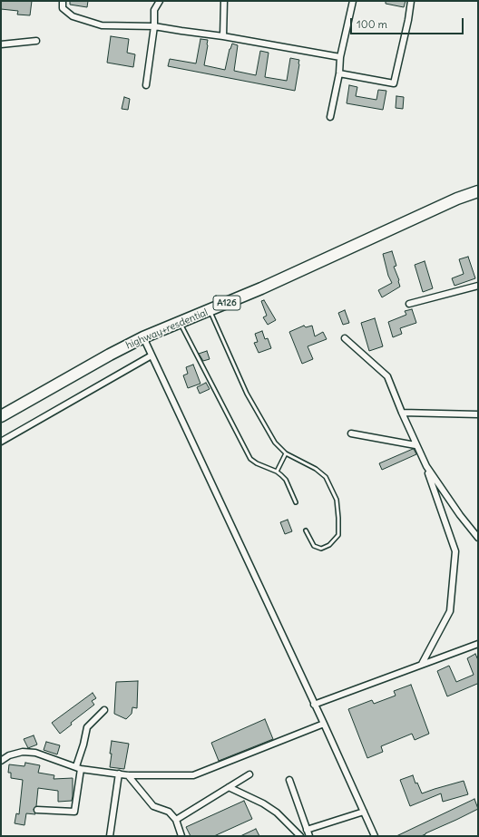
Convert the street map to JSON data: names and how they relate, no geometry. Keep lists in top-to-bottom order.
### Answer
{
  "streets": {
    "highway": ["A126", "highway+resdential"]
  },
  "crossings": [
    ["A126", "highway+resdential"]
  ],
  "scale_bar": "100 m"
}
